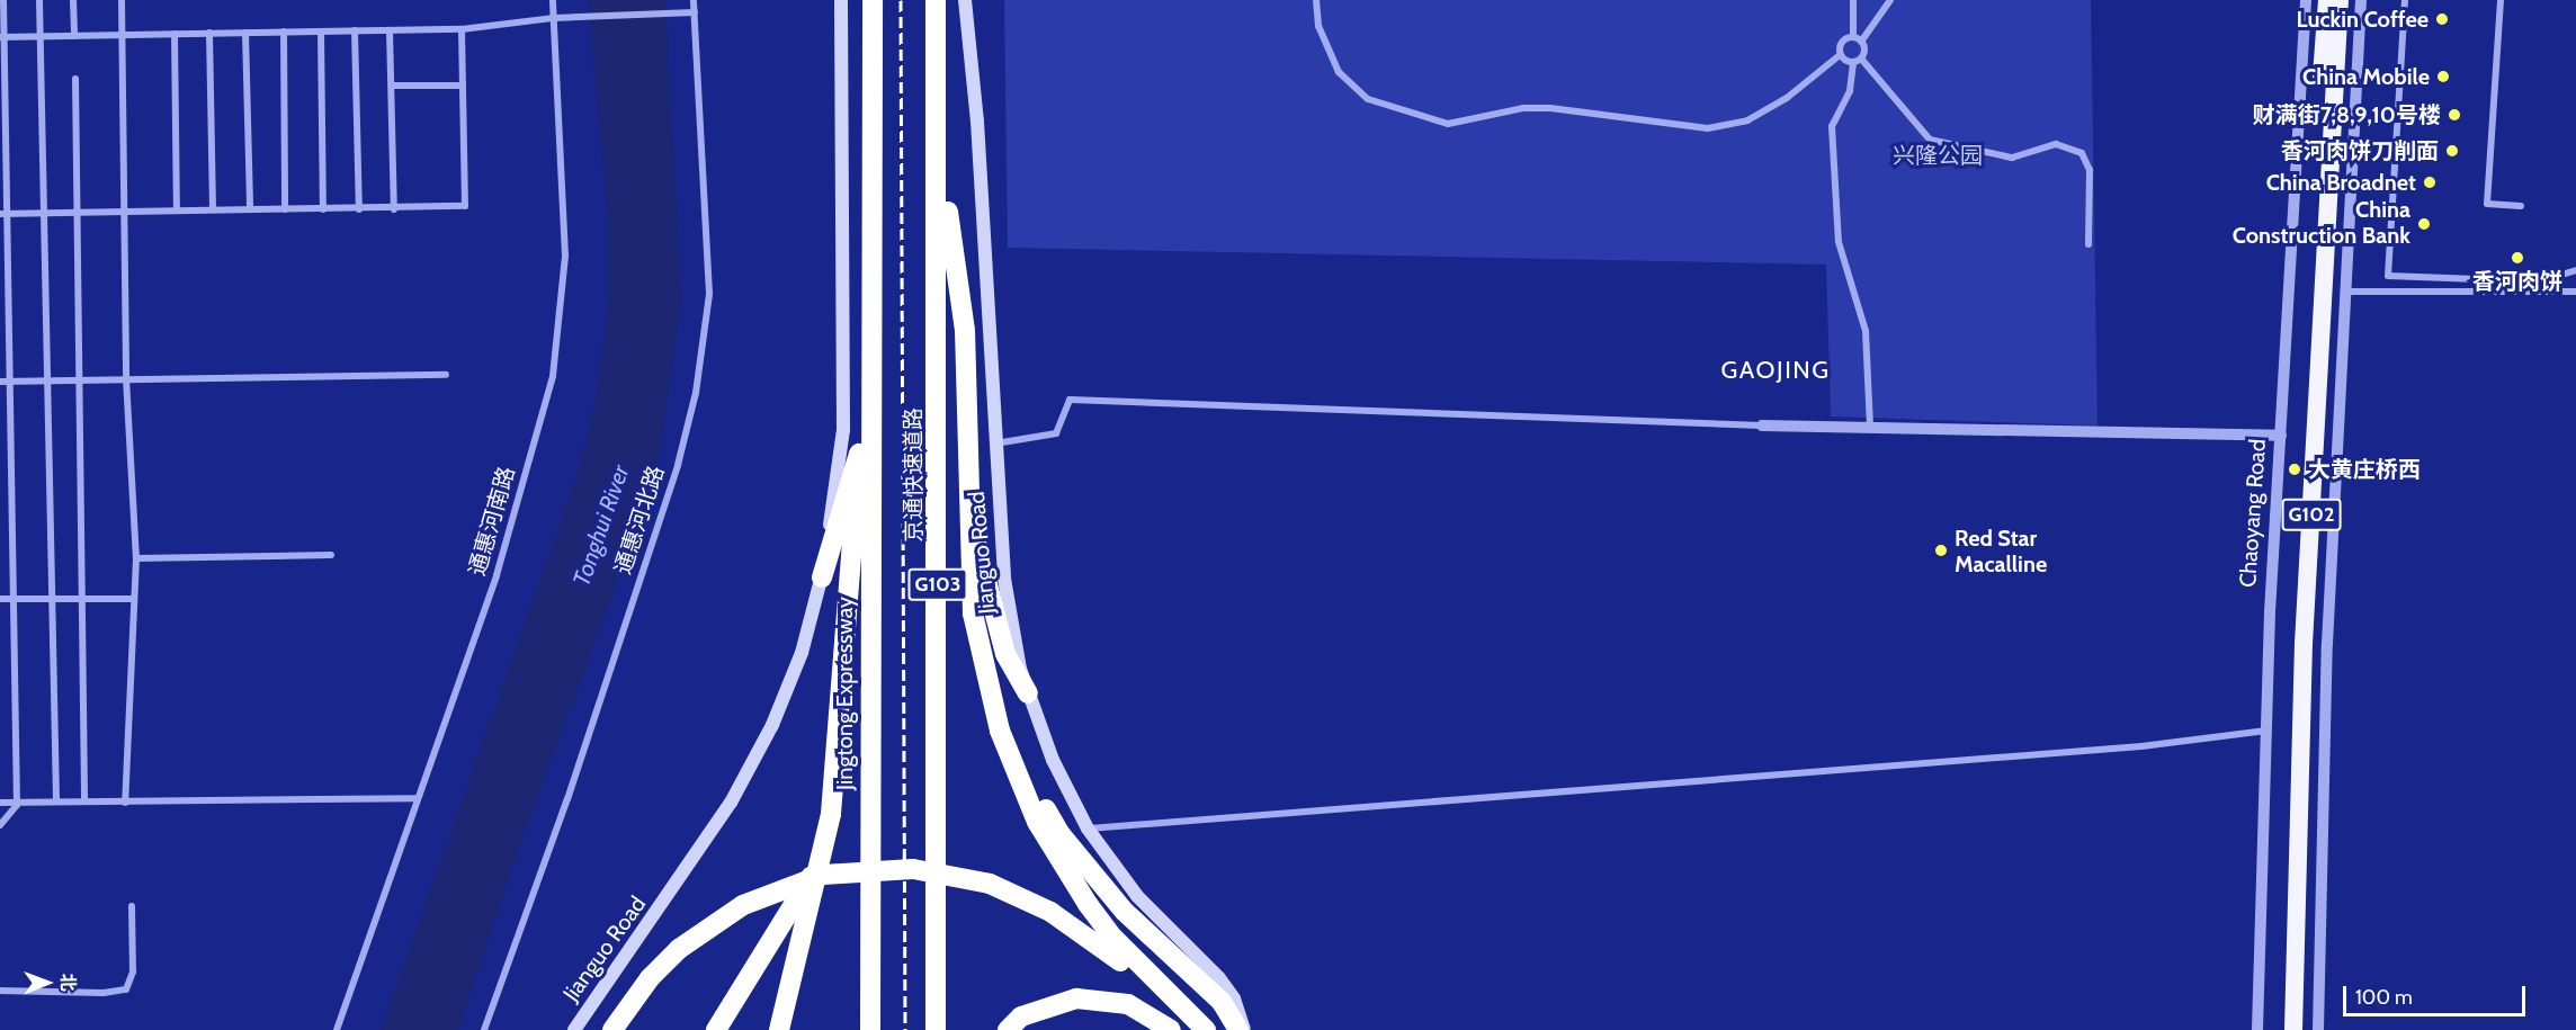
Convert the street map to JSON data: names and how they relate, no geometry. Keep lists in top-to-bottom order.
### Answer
{
  "streets": {
    "highway": [
      "京通快速道路",
      "Chaoyang Road",
      "G102",
      "G103",
      "Jingtong Expressway"
    ],
    "main road": ["Jianguo Road"],
    "street": ["通惠河北路", "通惠河南路"]
  },
  "districts": ["GAOJING"],
  "water": ["Tonghui River"],
  "parks": ["兴隆公园"],
  "places": [
    "Luckin Coffee",
    "China Mobile",
    "财满街7,8,9,10号楼",
    "香河肉饼刀削面",
    "China Broadnet",
    "China Construction Bank",
    "香河肉饼",
    "大黄庄桥西",
    "Red Star Macalline"
  ],
  "scale_bar": "100 m",
  "north": "right"
}
